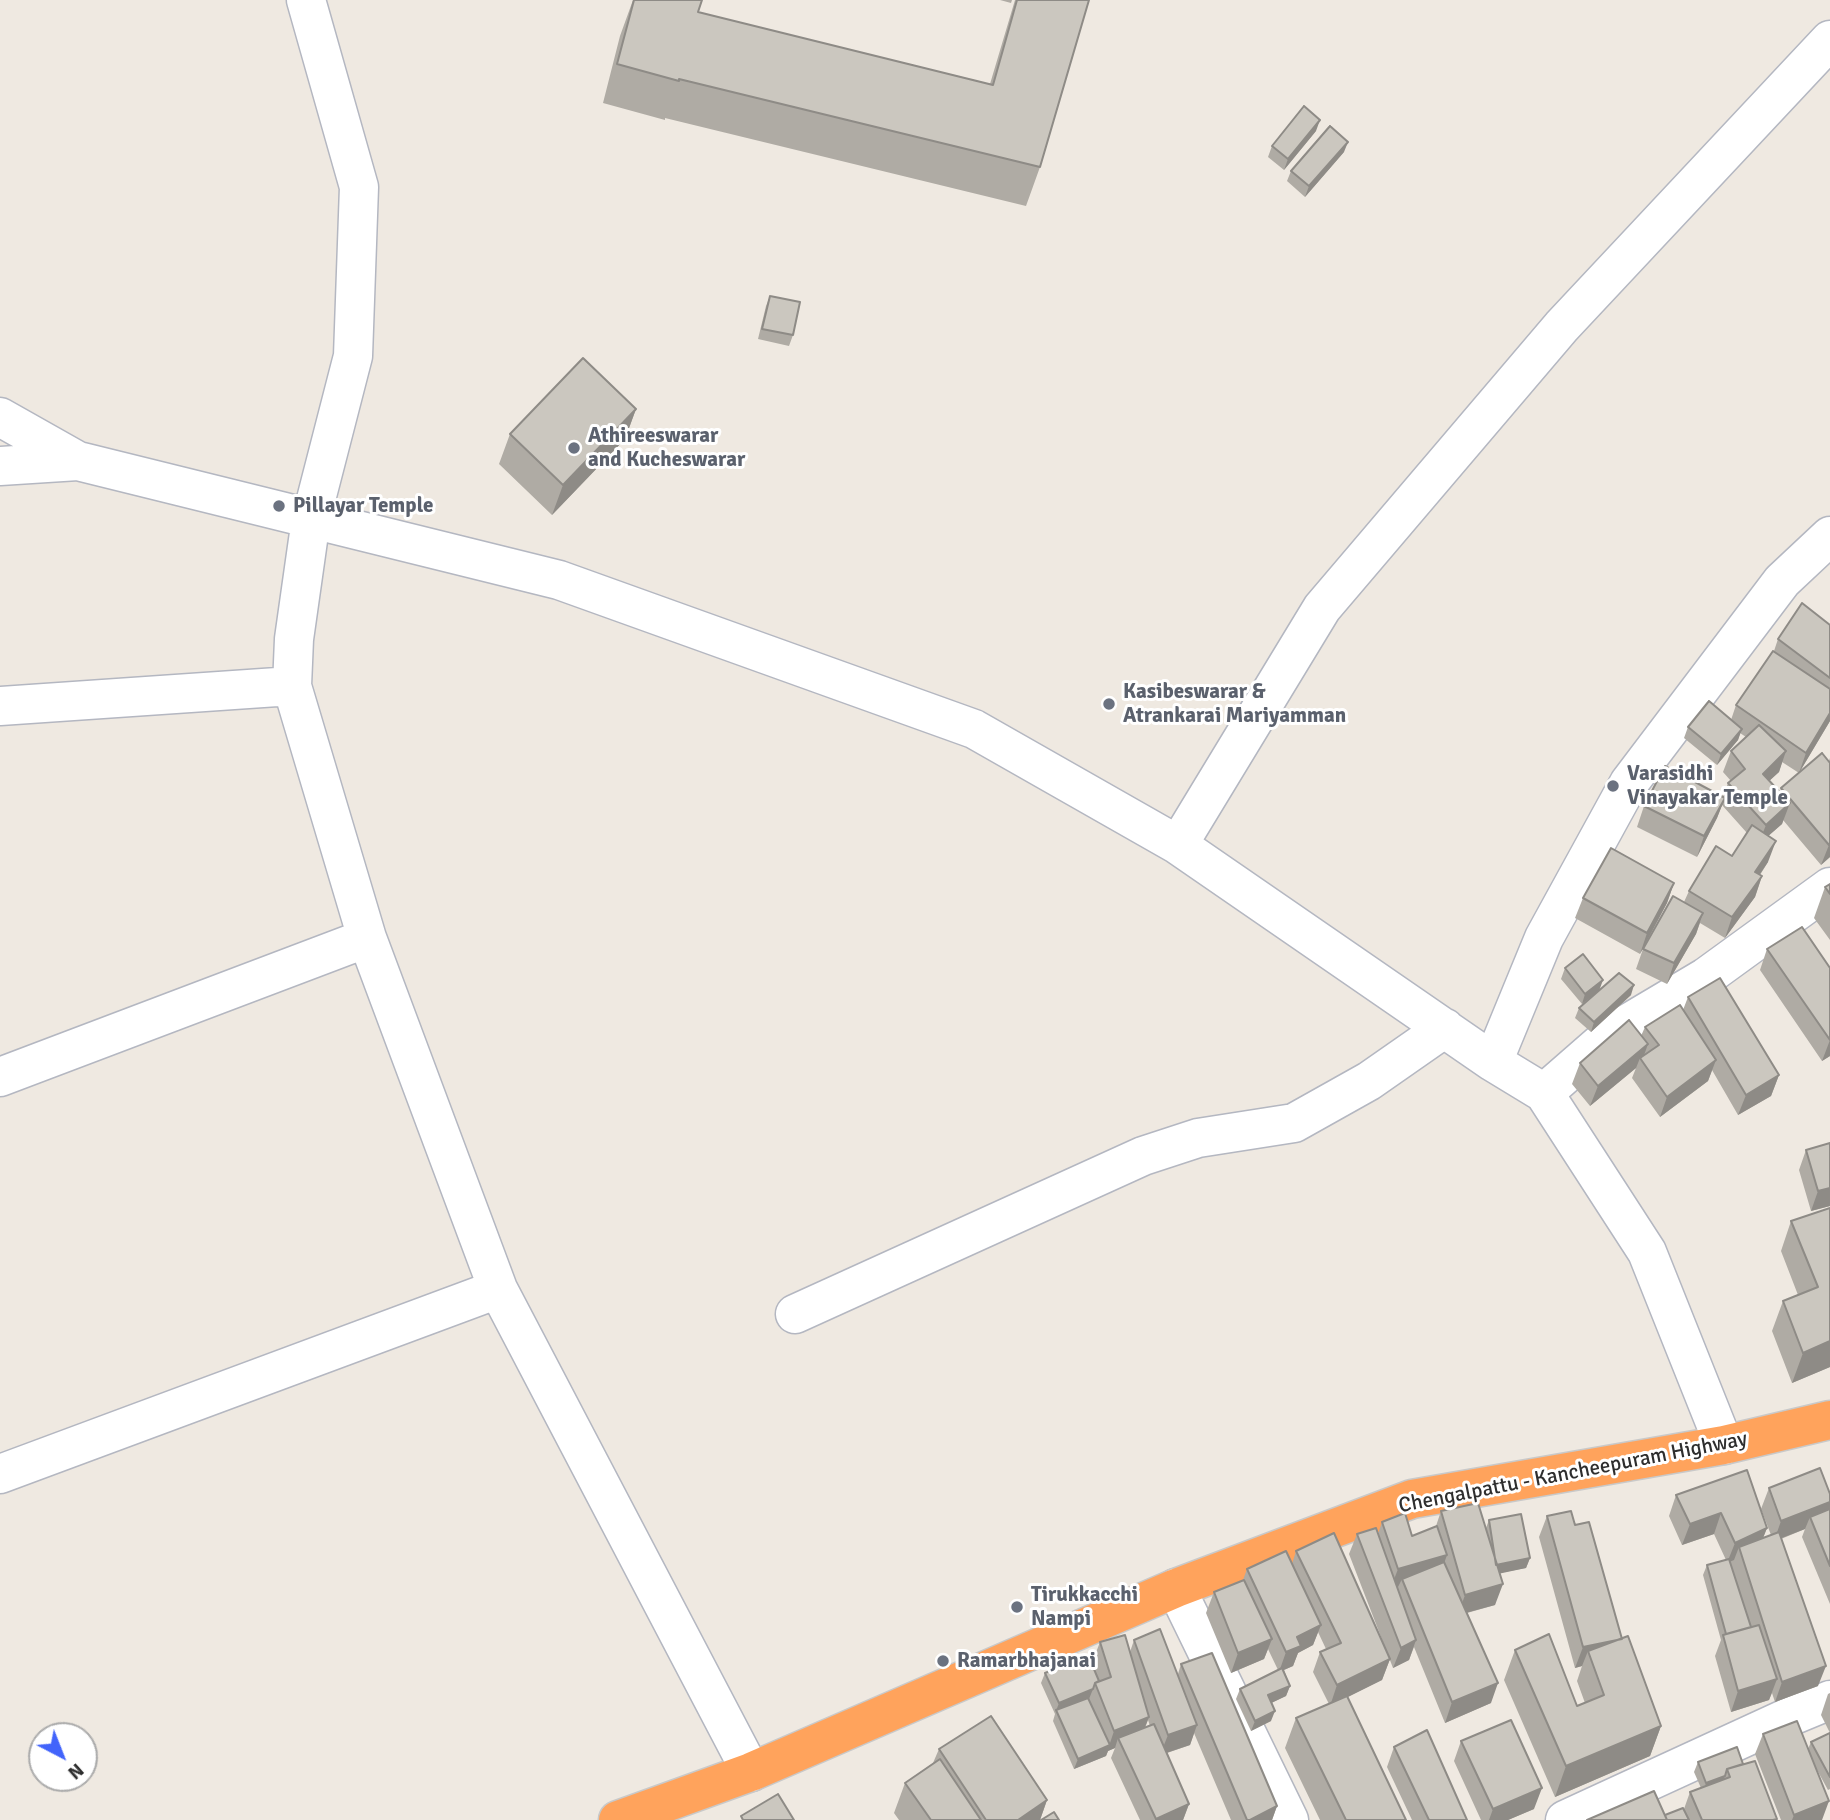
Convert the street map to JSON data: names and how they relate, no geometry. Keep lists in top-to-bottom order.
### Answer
{
  "streets": {
    "highway": ["Chengalpattu - Kancheepuram Highway"]
  },
  "places": [
    "Athireeswarar and Kucheswarar",
    "Pillayar Temple",
    "Kasibeswarar & Atrankarai Mariyamman",
    "Varasidhi Vinayakar Temple",
    "Tirukkacchi Nampi",
    "Ramarbhajanai"
  ],
  "north": "bottom right"
}
